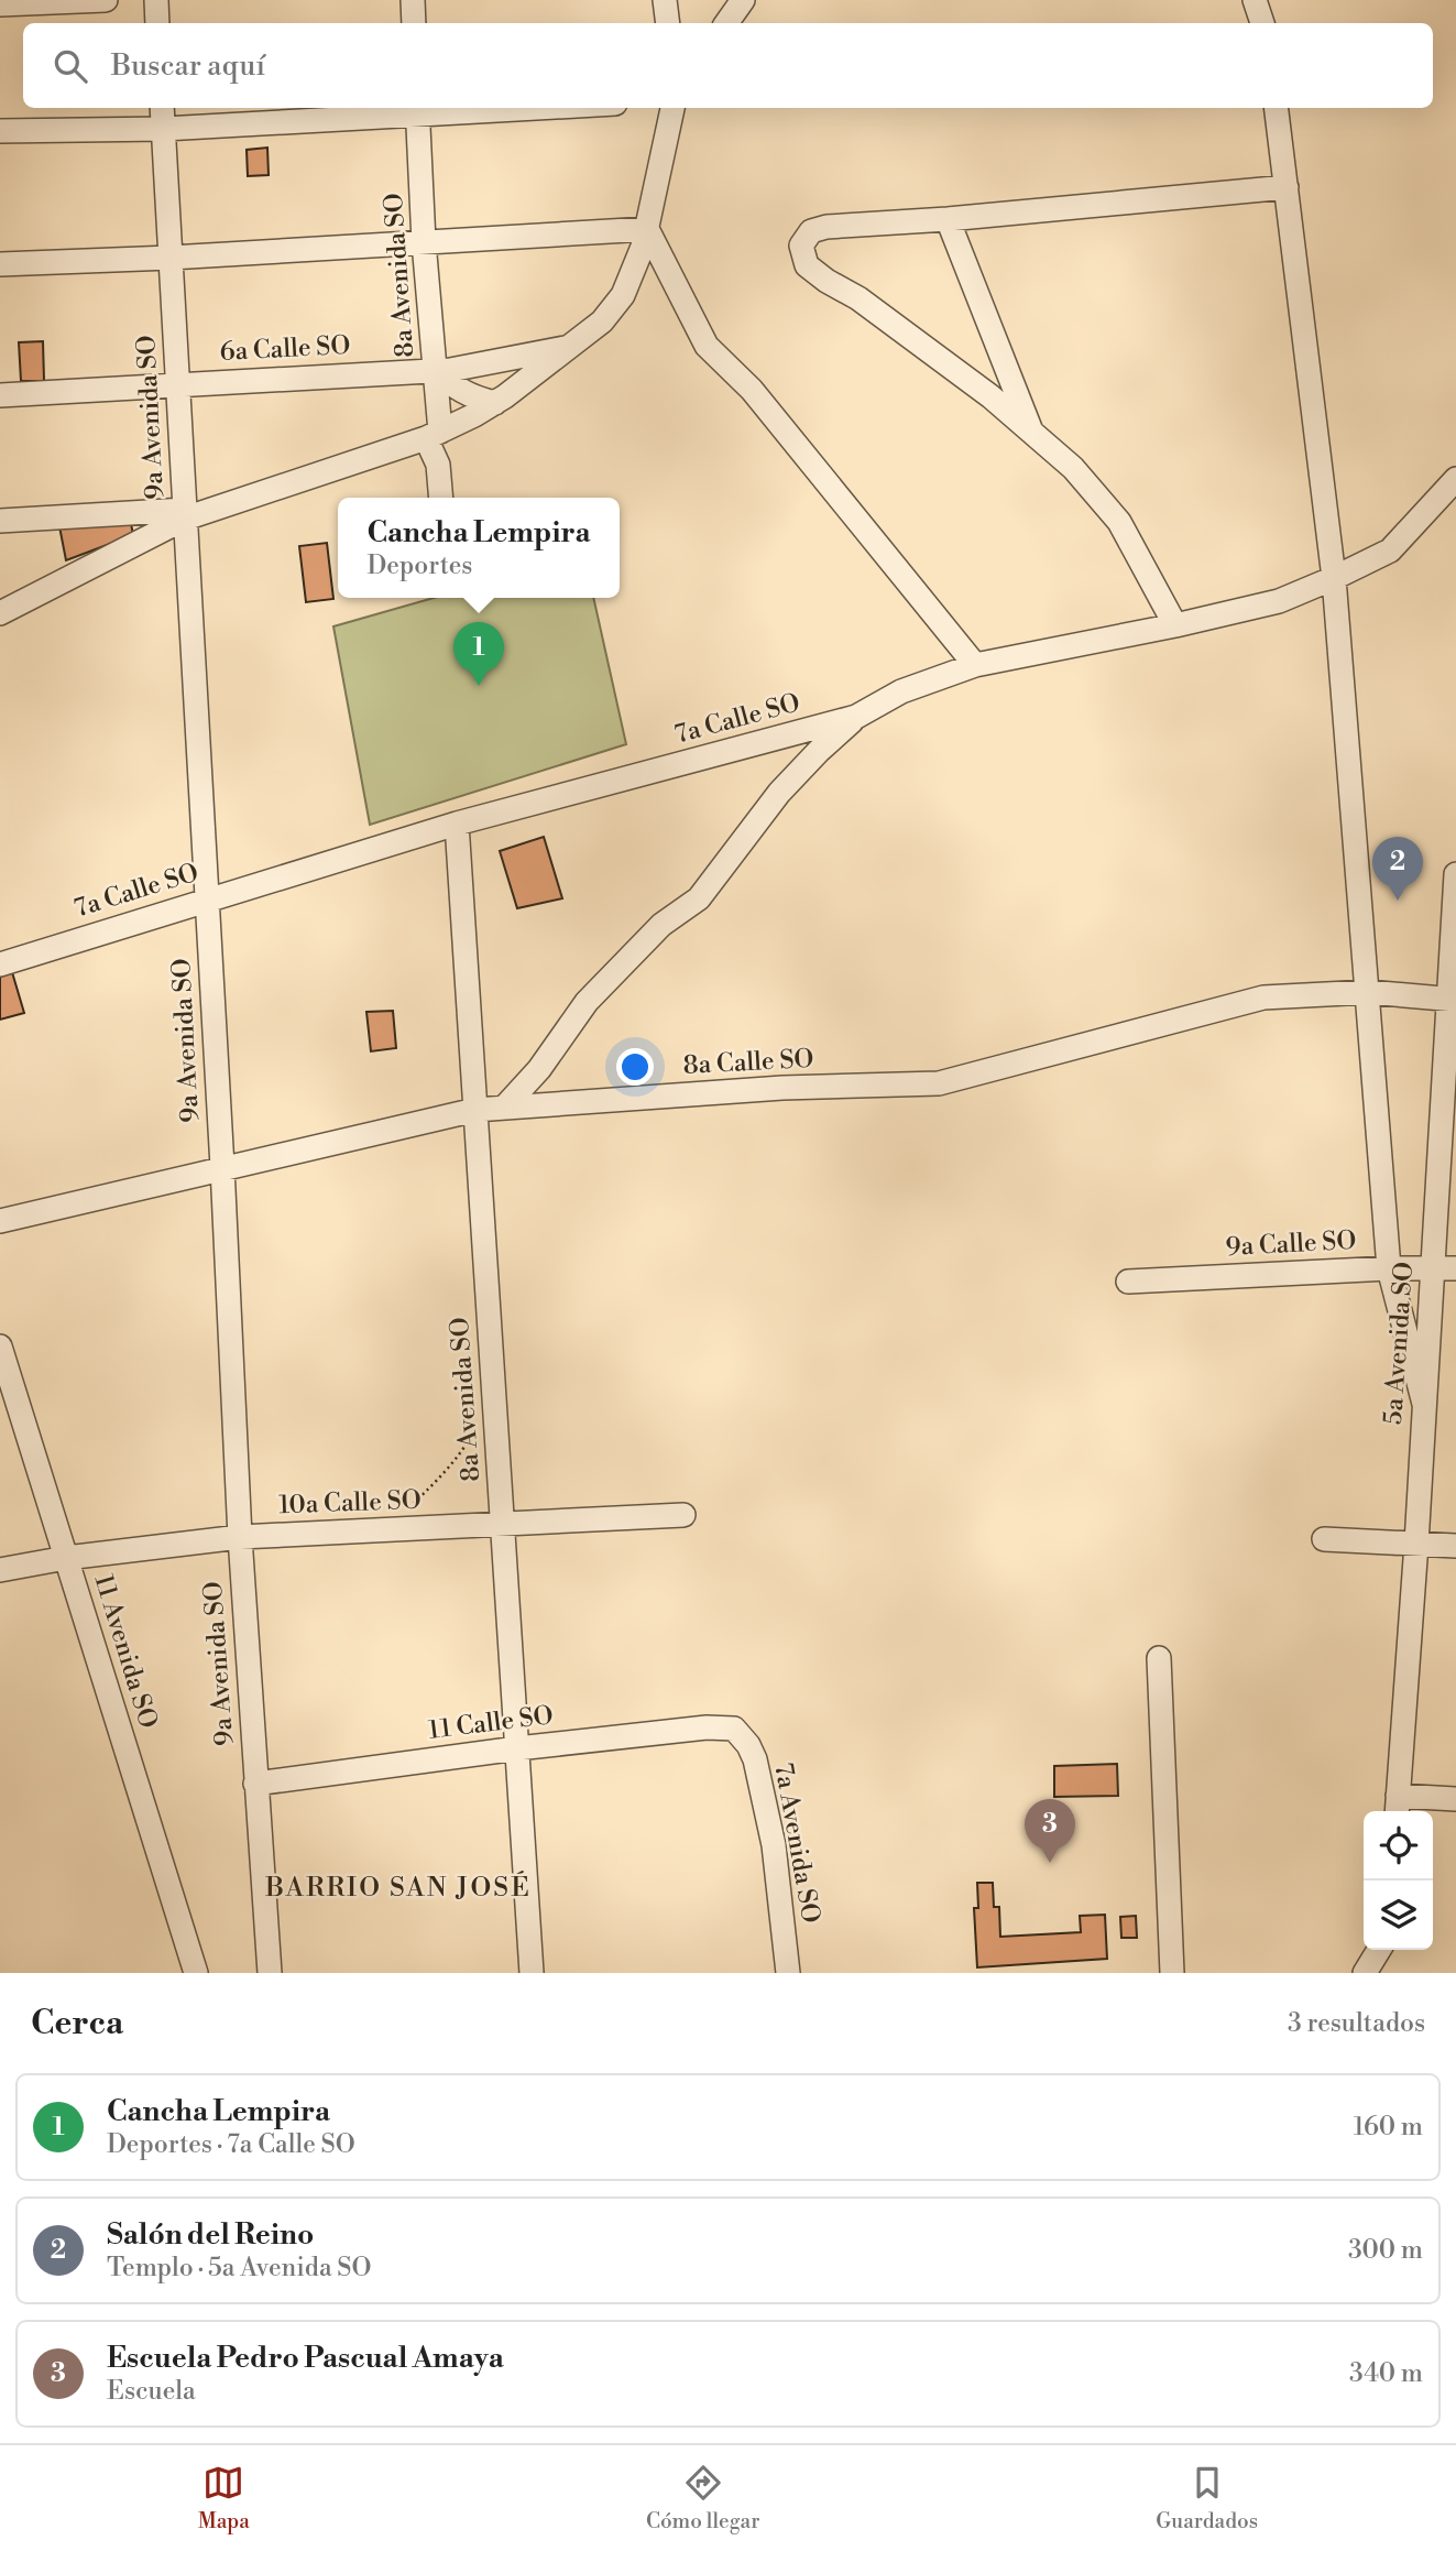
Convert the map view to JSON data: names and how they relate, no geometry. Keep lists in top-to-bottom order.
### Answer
{
  "streets": {
    "street": [
      "8a Avenida SO",
      "6a Calle SO",
      "9a Avenida SO",
      "7a Calle SO",
      "8a Calle SO",
      "9a Calle SO",
      "5a Avenida SO",
      "10a Calle SO",
      "11 Avenida SO",
      "11 Calle SO",
      "7a Avenida SO"
    ]
  },
  "crossings": [
    ["8a Avenida SO", "6a Calle SO"],
    ["8a Avenida SO", "7a Calle SO"],
    ["8a Avenida SO", "8a Calle SO"],
    ["8a Avenida SO", "10a Calle SO"],
    ["8a Avenida SO", "11 Calle SO"],
    ["6a Calle SO", "9a Avenida SO"],
    ["9a Avenida SO", "7a Calle SO"],
    ["9a Avenida SO", "8a Calle SO"],
    ["9a Avenida SO", "10a Calle SO"],
    ["9a Avenida SO", "11 Calle SO"],
    ["8a Calle SO", "5a Avenida SO"],
    ["9a Calle SO", "5a Avenida SO"],
    ["10a Calle SO", "11 Avenida SO"],
    ["11 Calle SO", "7a Avenida SO"]
  ],
  "districts": ["BARRIO SAN JOSÉ"],
  "page": {
    "search": "Buscar aquí",
    "popup": ["Cancha Lempira", "Deportes"],
    "pins": ["1", "2", "3"],
    "heading": ["Cerca", "3 resultados"],
    "list": [
      {
        "mark": "1",
        "name": "Cancha Lempira",
        "note": "Deportes · 7a Calle SO",
        "value": "160 m"
      },
      {
        "mark": "2",
        "name": "Salón del Reino",
        "note": "Templo · 5a Avenida SO",
        "value": "300 m"
      },
      {
        "mark": "3",
        "name": "Escuela Pedro Pascual Amaya",
        "note": "Escuela",
        "value": "340 m"
      }
    ],
    "nav": ["Mapa", "Cómo llegar", "Guardados"]
  }
}
